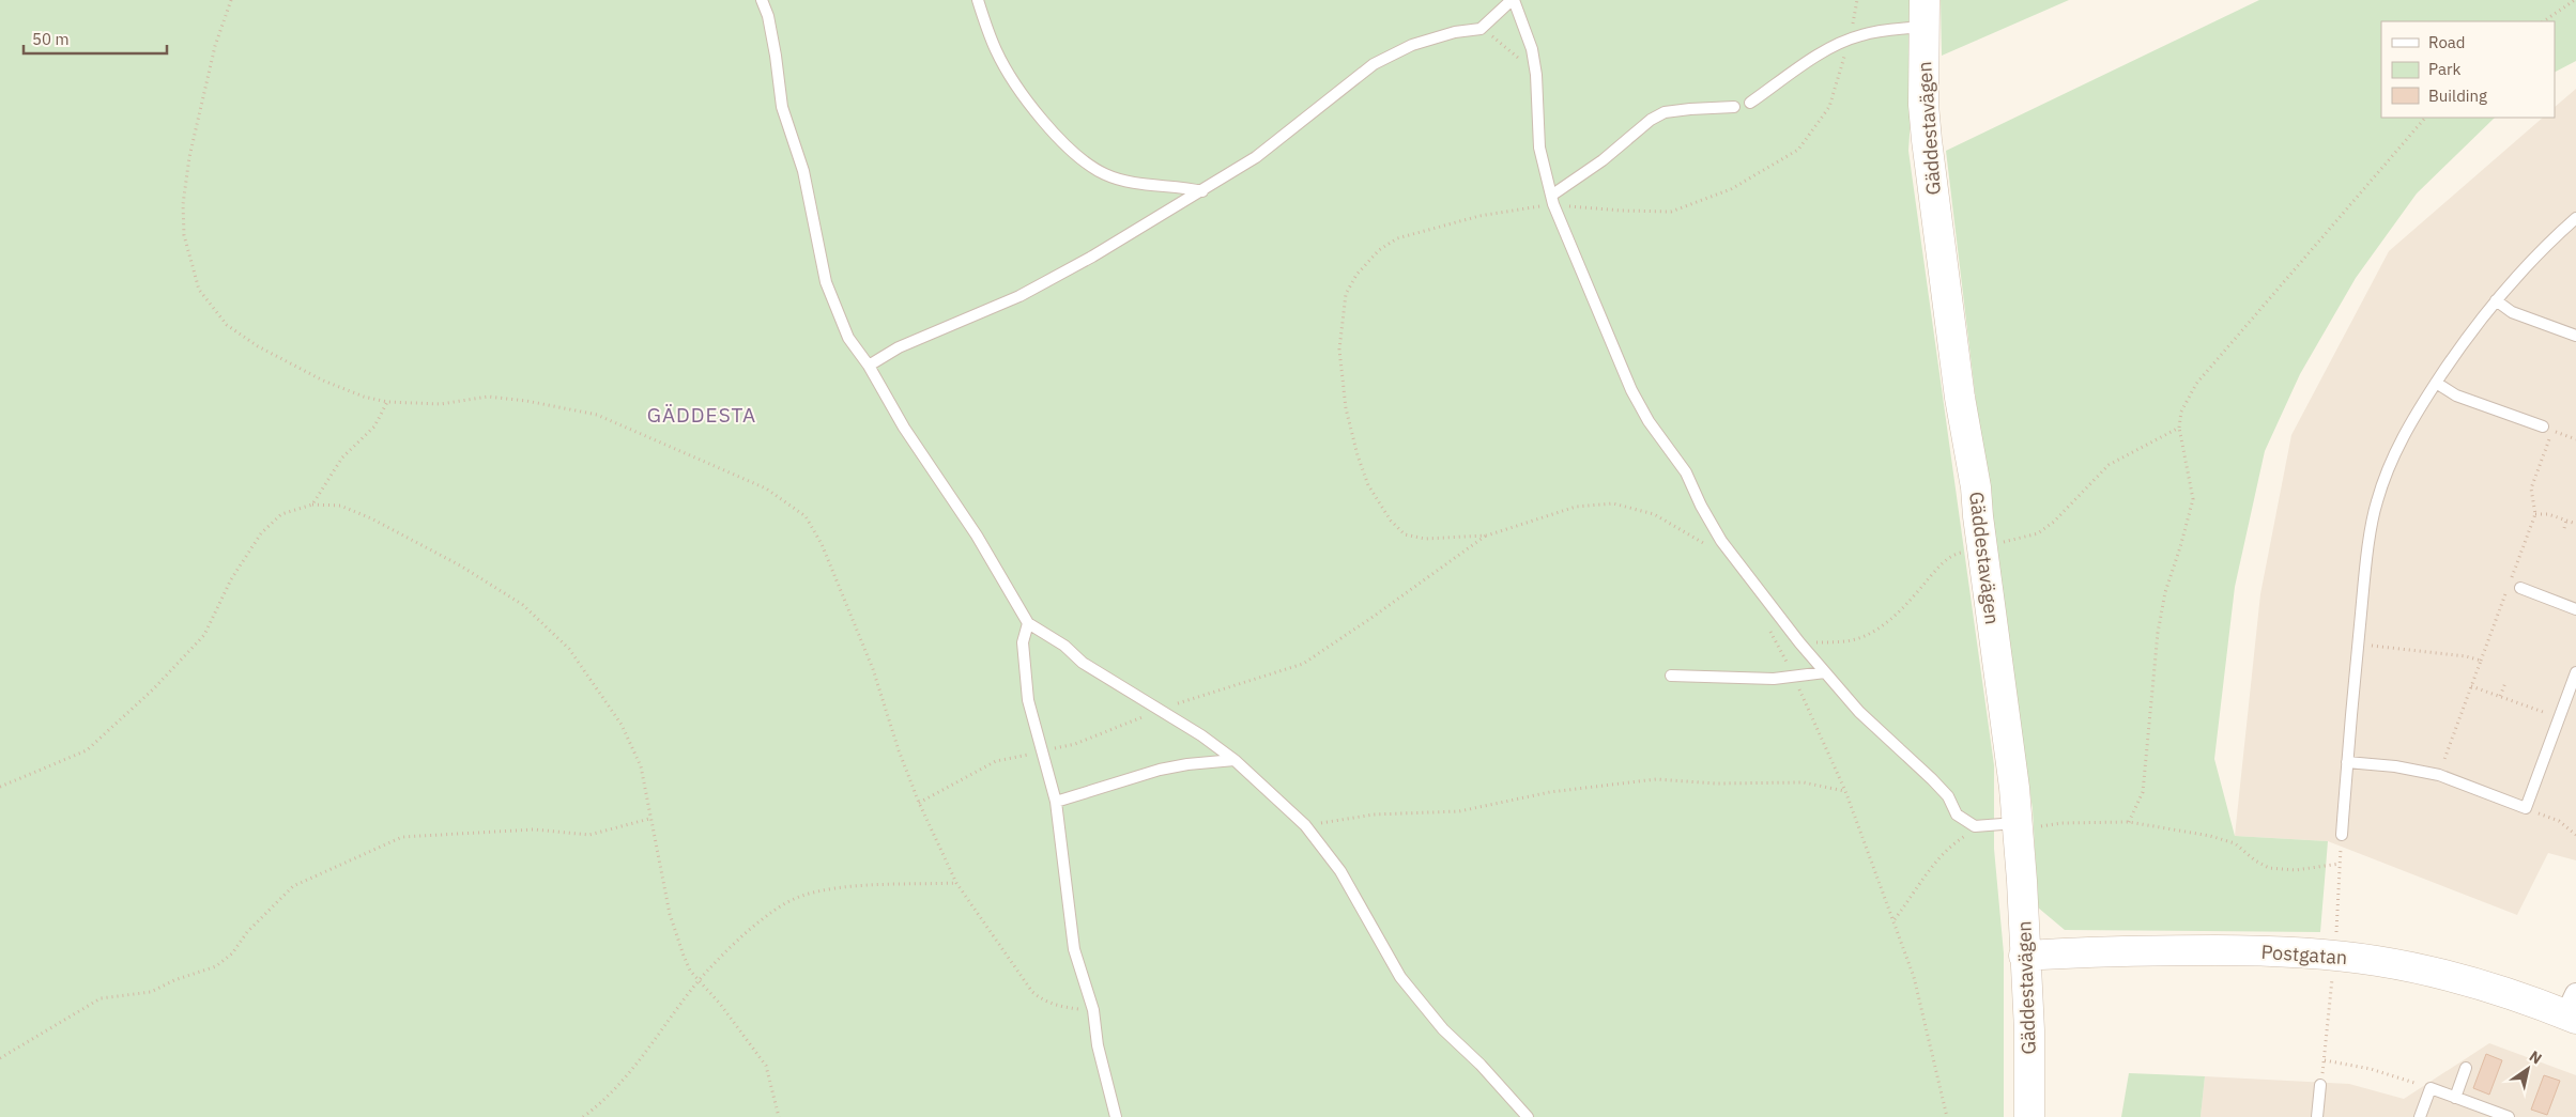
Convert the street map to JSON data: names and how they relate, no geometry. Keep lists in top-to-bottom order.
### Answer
{
  "streets": {
    "street": ["Gäddestavägen", "Postgatan"]
  },
  "crossings": [
    ["Gäddestavägen", "Postgatan"]
  ],
  "districts": ["GÄDDESTA"],
  "legend": ["Road", "Park", "Building"],
  "scale_bar": "50 m",
  "north": "top right"
}
